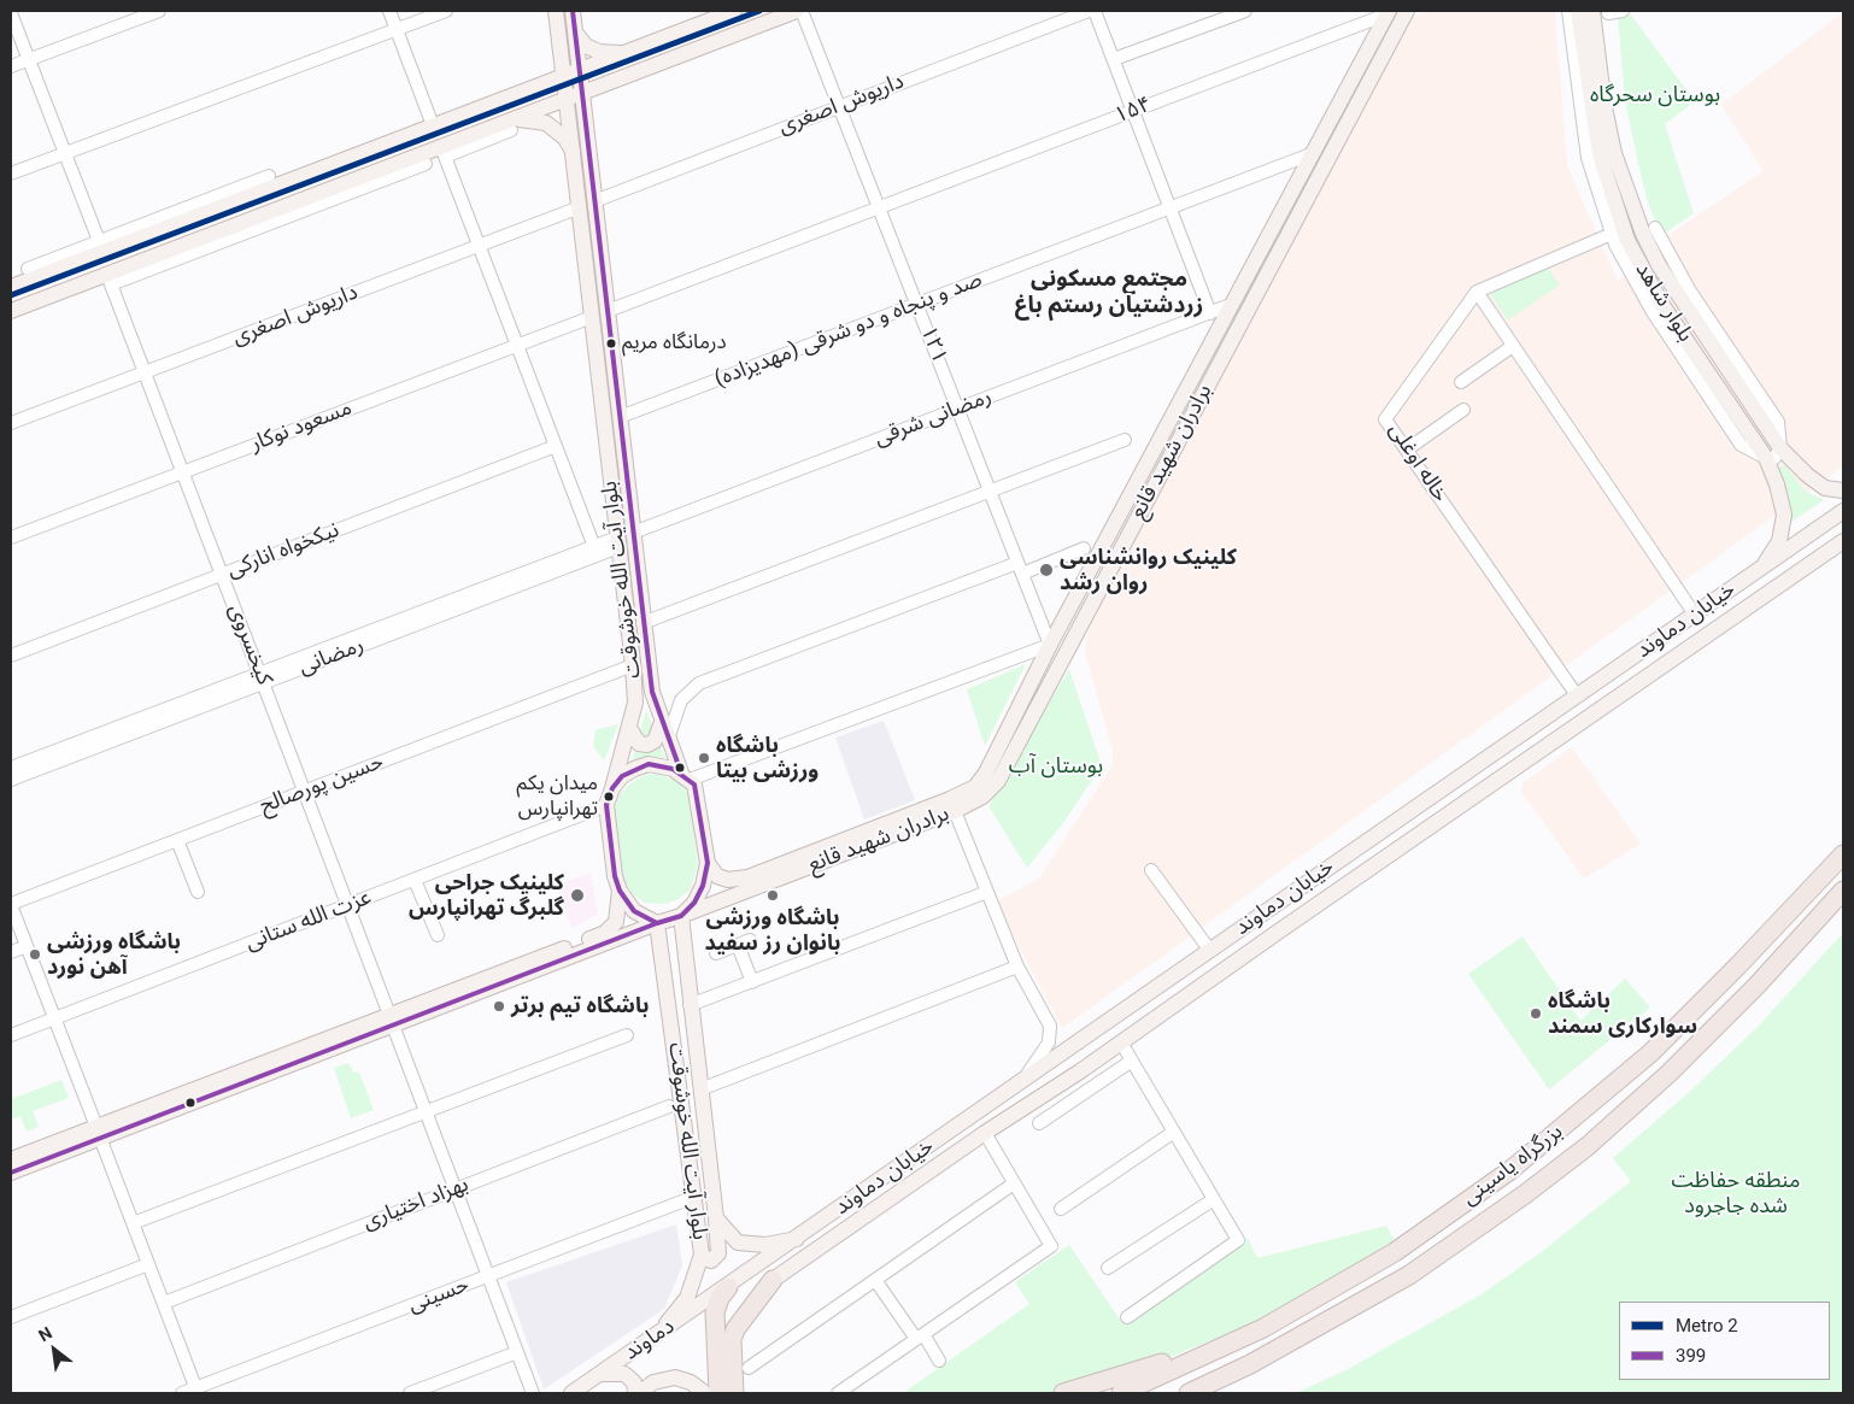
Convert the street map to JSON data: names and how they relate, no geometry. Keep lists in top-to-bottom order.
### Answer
{
  "streets": {
    "highway": ["بزرگراه یاسینی"],
    "main road": [
      "بلوار شاهد",
      "برادران شهید قانع",
      "بلوار آیت الله خوشوقت",
      "خیابان دماوند",
      "دماوند"
    ],
    "street": [
      "داریوش اصغری",
      "۱۵۴",
      "صد و پنجاه و دو شرقی (مهدیزاده)",
      "۱۲۱",
      "رمضانی شرقی",
      "مسعود نوکار",
      "خاله اوغلی",
      "نیکخواه انارکی",
      "کیخسروی",
      "رمضانی",
      "حسین پورصالح",
      "عزت الله ستانی",
      "بهزاد اختیاری",
      "حسینی"
    ]
  },
  "crossings": [
    ["داریوش اصغری", "۱۲۱"],
    ["داریوش اصغری", "بلوار آیت الله خوشوقت"],
    ["داریوش اصغری", "کیخسروی"],
    ["۱۵۴", "۱۲۱"],
    ["۱۵۴", "برادران شهید قانع"],
    ["۱۵۴", "بلوار آیت الله خوشوقت"],
    ["بلوار شاهد", "خیابان دماوند"],
    ["صد و پنجاه و دو شرقی (مهدیزاده)", "۱۲۱"],
    ["صد و پنجاه و دو شرقی (مهدیزاده)", "برادران شهید قانع"],
    ["صد و پنجاه و دو شرقی (مهدیزاده)", "بلوار آیت الله خوشوقت"],
    ["۱۲۱", "رمضانی شرقی"],
    ["۱۲۱", "برادران شهید قانع"],
    ["رمضانی شرقی", "برادران شهید قانع"],
    ["رمضانی شرقی", "بلوار آیت الله خوشوقت"],
    ["مسعود نوکار", "بلوار آیت الله خوشوقت"],
    ["مسعود نوکار", "کیخسروی"],
    ["برادران شهید قانع", "بلوار آیت الله خوشوقت"],
    ["برادران شهید قانع", "عزت الله ستانی"],
    ["خاله اوغلی", "خیابان دماوند"],
    ["نیکخواه انارکی", "کیخسروی"],
    ["بلوار آیت الله خوشوقت", "خیابان دماوند"],
    ["بلوار آیت الله خوشوقت", "رمضانی"],
    ["بلوار آیت الله خوشوقت", "حسین پورصالح"],
    ["بلوار آیت الله خوشوقت", "عزت الله ستانی"],
    ["بلوار آیت الله خوشوقت", "حسینی"],
    ["بلوار آیت الله خوشوقت", "دماوند"],
    ["خیابان دماوند", "دماوند"],
    ["کیخسروی", "رمضانی"],
    ["کیخسروی", "حسین پورصالح"],
    ["کیخسروی", "عزت الله ستانی"],
    ["کیخسروی", "بهزاد اختیاری"],
    ["کیخسروی", "حسینی"]
  ],
  "districts": ["مجتمع مسکونی زردشتیان رستم باغ"],
  "parks": ["بوستان سحرگاه", "بوستان آب", "منطقه حفاظت شده جاجرود"],
  "places": [
    "درمانگاه مریم",
    "کلینیک روانشناسی روان رشد",
    "باشگاه ورزشی بیتا",
    "میدان یکم تهرانپارس",
    "کلینیک جراحی گلبرگ تهرانپارس",
    "باشگاه ورزشی بانوان رز سفید",
    "باشگاه ورزشی آهن نورد",
    "باشگاه تیم برتر",
    "باشگاه سوارکاری سمند"
  ],
  "lines": ["metro line 2", "transit line 399"],
  "legend": ["Metro 2", "399"],
  "north": "top left"
}
